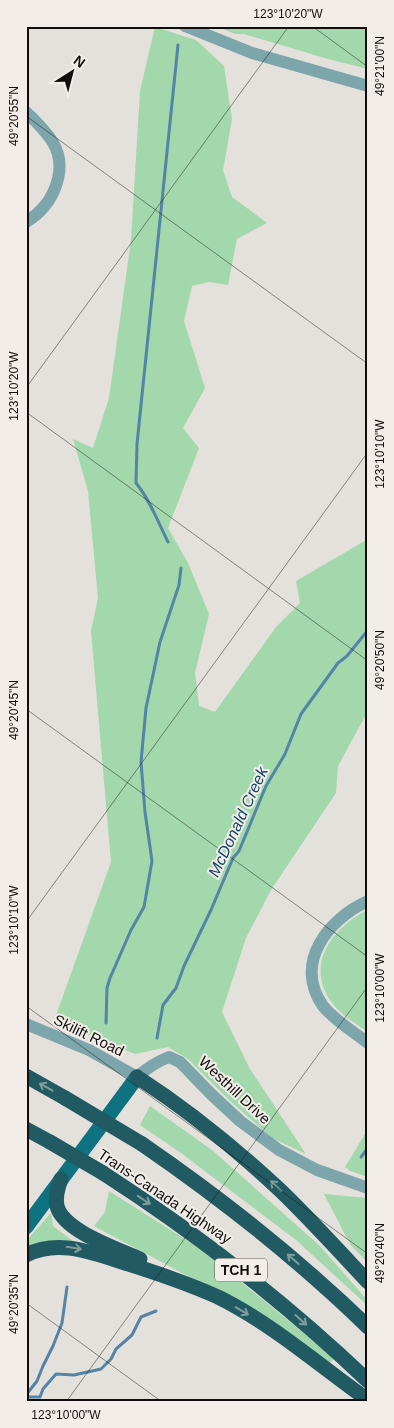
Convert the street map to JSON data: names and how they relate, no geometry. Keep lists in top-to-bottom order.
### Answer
{
  "streets": {
    "highway": ["Trans-Canada Highway", "TCH 1"],
    "street": ["Skilift Road", "Westhill Drive"]
  },
  "crossings": [
    ["Skilift Road", "Westhill Drive"]
  ],
  "water": ["McDonald Creek"],
  "north": "top right",
  "coordinates": [
    "123°10'20\"W",
    "49°21'00\"N",
    "49°20'55\"N",
    "123°10'10\"W",
    "49°20'50\"N",
    "49°20'45\"N",
    "123°10'00\"W",
    "49°20'40\"N",
    "49°20'35\"N"
  ]
}
